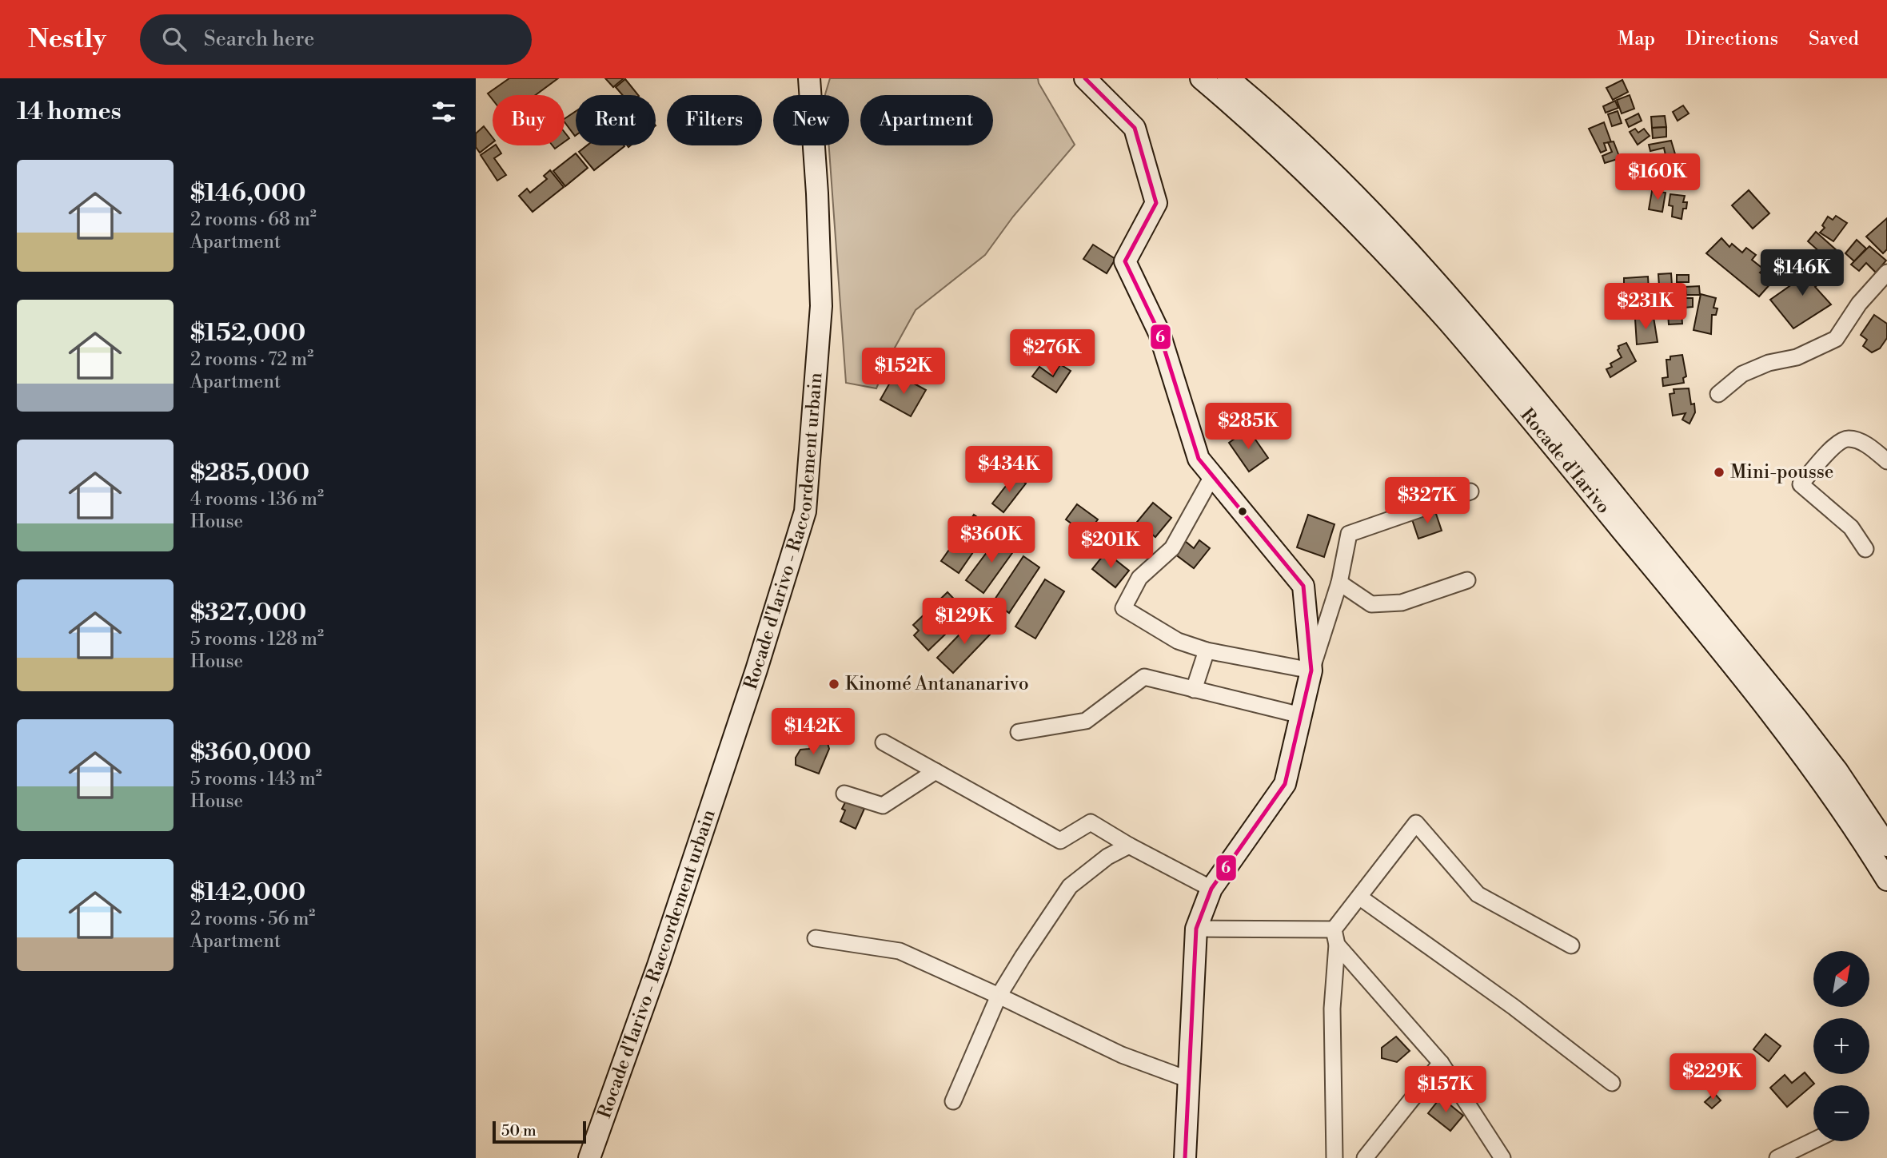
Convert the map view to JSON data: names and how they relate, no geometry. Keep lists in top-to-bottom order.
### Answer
{
  "streets": {
    "main road": ["Rocade d'Iarivo", "Rocade d'Iarivo - Raccordement urbain"]
  },
  "places": ["Mini-pousse", "Kinomé Antananarivo"],
  "lines": ["transit line 6"],
  "scale_bar": "50 m",
  "north": "top right",
  "page": {
    "header": "Nestly",
    "search": "Search here",
    "nav": ["Map", "Directions", "Saved"],
    "heading": "14 homes",
    "chip": [
      "Buy",
      "Rent",
      "Filters",
      "New",
      "Apartment"
    ],
    "list": [
      {
        "name": "$146,000",
        "note": "2 rooms · 68 m² · Apartment"
      },
      {
        "name": "$152,000",
        "note": "2 rooms · 72 m² · Apartment"
      },
      {
        "name": "$285,000",
        "note": "4 rooms · 136 m² · House"
      },
      {
        "name": "$327,000",
        "note": "5 rooms · 128 m² · House"
      },
      {
        "name": "$360,000",
        "note": "5 rooms · 143 m² · House"
      },
      {
        "name": "$142,000",
        "note": "2 rooms · 56 m² · Apartment"
      }
    ],
    "price": [
      "$160K",
      "$146K",
      "$231K",
      "$276K",
      "$152K",
      "$285K",
      "$434K",
      "$327K",
      "$360K",
      "$201K",
      "$129K",
      "$142K",
      "$229K",
      "$157K"
    ],
    "map_buttons": ["+", "−"],
    "scale": "50 m"
  }
}
